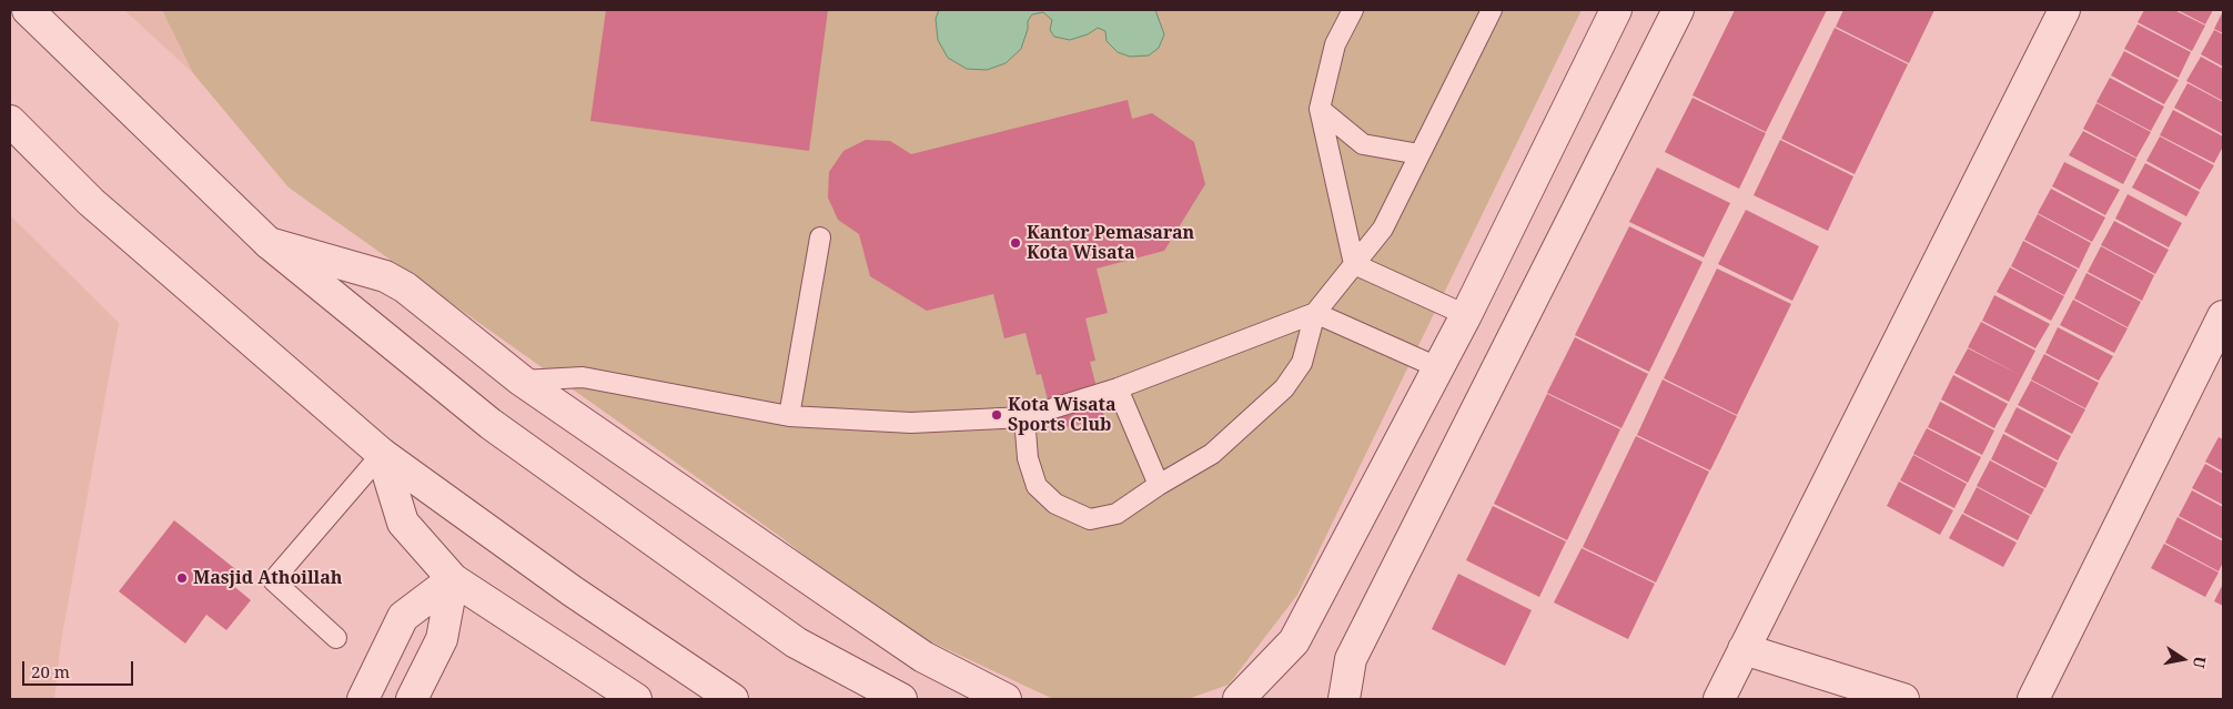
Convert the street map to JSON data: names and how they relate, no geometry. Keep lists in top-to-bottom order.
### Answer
{
  "places": ["Kantor Pemasaran Kota Wisata", "Kota Wisata Sports Club", "Masjid Athoillah"],
  "scale_bar": "20 m",
  "north": "right"
}
